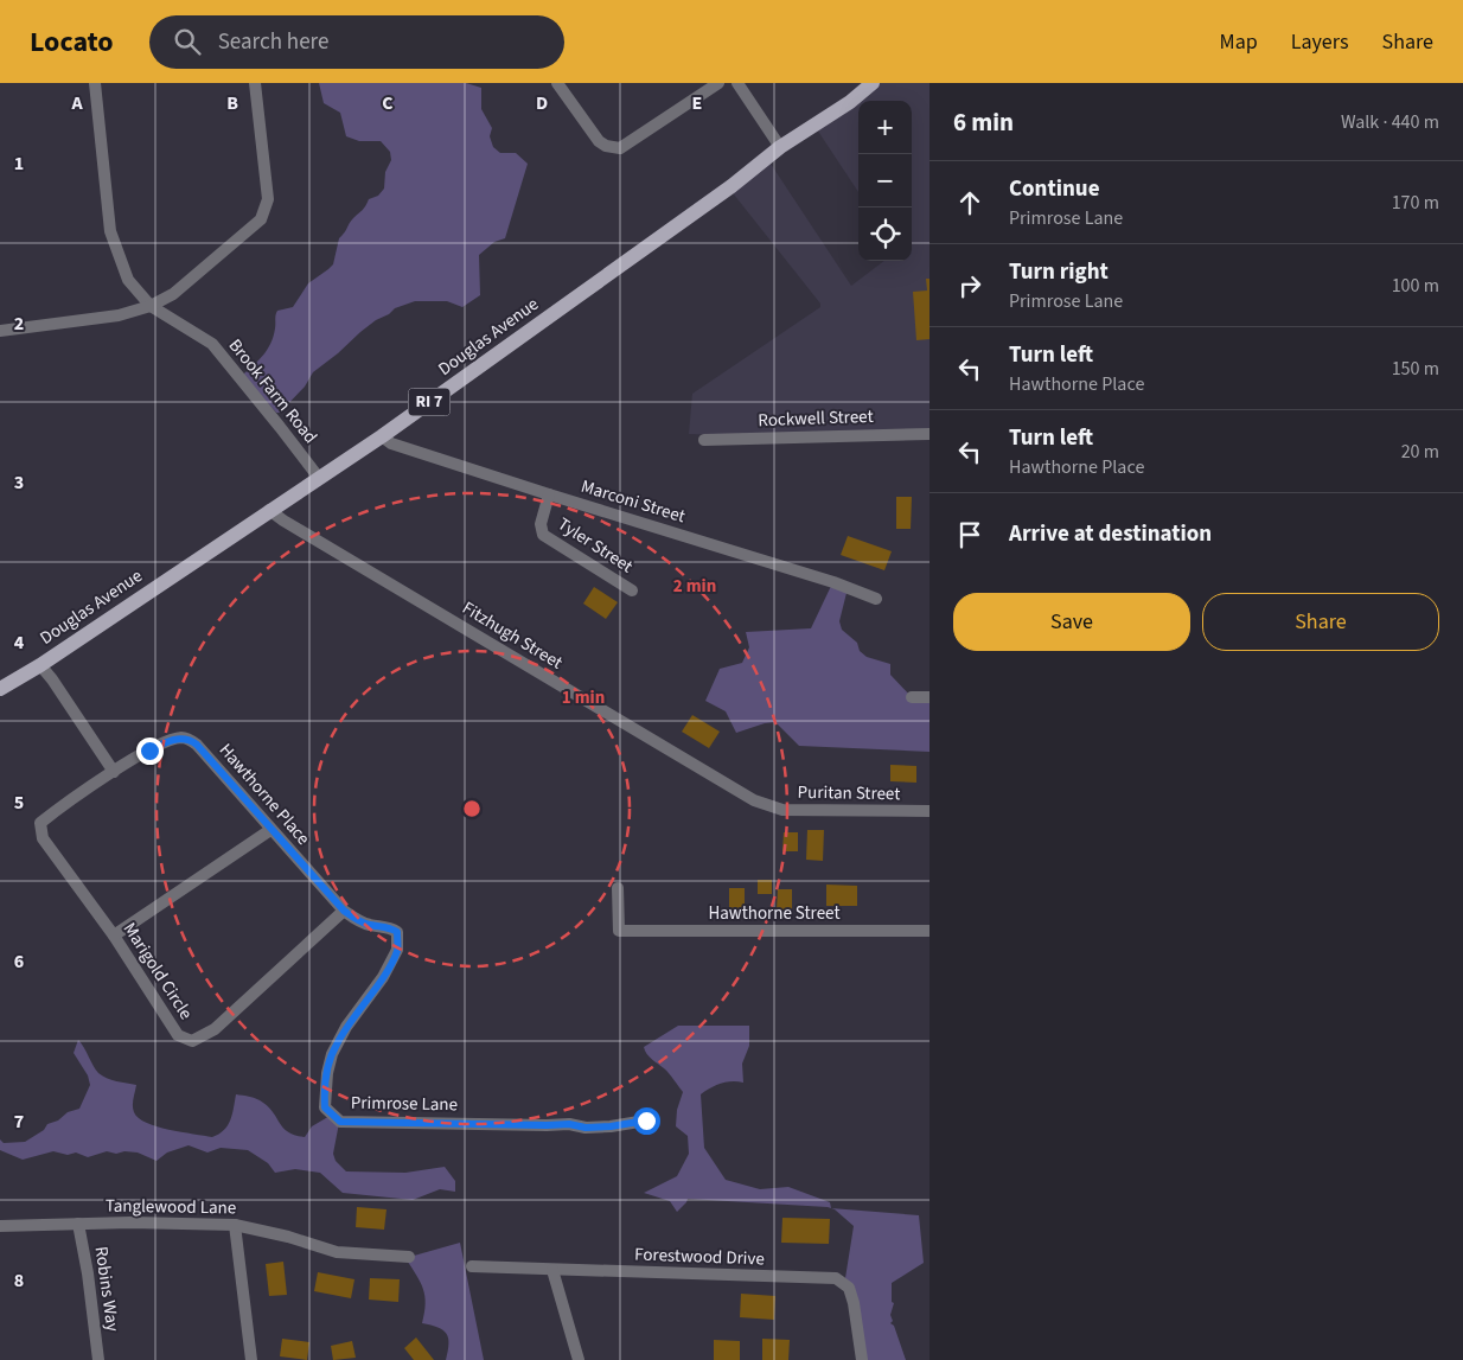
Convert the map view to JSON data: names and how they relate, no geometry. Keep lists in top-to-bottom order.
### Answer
{
  "streets": {
    "main road": ["Douglas Avenue", "RI 7"],
    "street": [
      "Brook Farm Road",
      "Rockwell Street",
      "Marconi Street",
      "Tyler Street",
      "Fitzhugh Street",
      "Puritan Street",
      "Hawthorne Place",
      "Hawthorne Street",
      "Marigold Circle",
      "Primrose Lane",
      "Tanglewood Lane",
      "Forestwood Drive",
      "Robins Way"
    ]
  },
  "crossings": [
    ["Douglas Avenue", "Brook Farm Road"],
    ["Douglas Avenue", "Marconi Street"],
    ["Douglas Avenue", "Fitzhugh Street"],
    ["Marconi Street", "Tyler Street"],
    ["Fitzhugh Street", "Puritan Street"],
    ["Hawthorne Place", "Marigold Circle"],
    ["Hawthorne Place", "Primrose Lane"],
    ["Tanglewood Lane", "Robins Way"]
  ],
  "page": {
    "header": "Locato",
    "search": "Search here",
    "nav": ["Map", "Layers", "Share"],
    "heading": ["6 min", "Walk · 440 m"],
    "map_buttons": ["+", "−"],
    "list": [
      ["Continue", "Primrose Lane", "170 m"],
      ["Turn right", "Primrose Lane", "100 m"],
      ["Turn left", "Hawthorne Place", "150 m"],
      ["Turn left", "Hawthorne Place", "20 m"],
      "Arrive at destination"
    ],
    "buttons": ["Save", "Share"]
  },
  "grid": {
    "columns": [
      "A",
      "B",
      "C",
      "D",
      "E"
    ],
    "rows": [
      "1",
      "2",
      "3",
      "4",
      "5",
      "6",
      "7",
      "8"
    ]
  },
  "rings": ["2 min", "1 min"]
}
